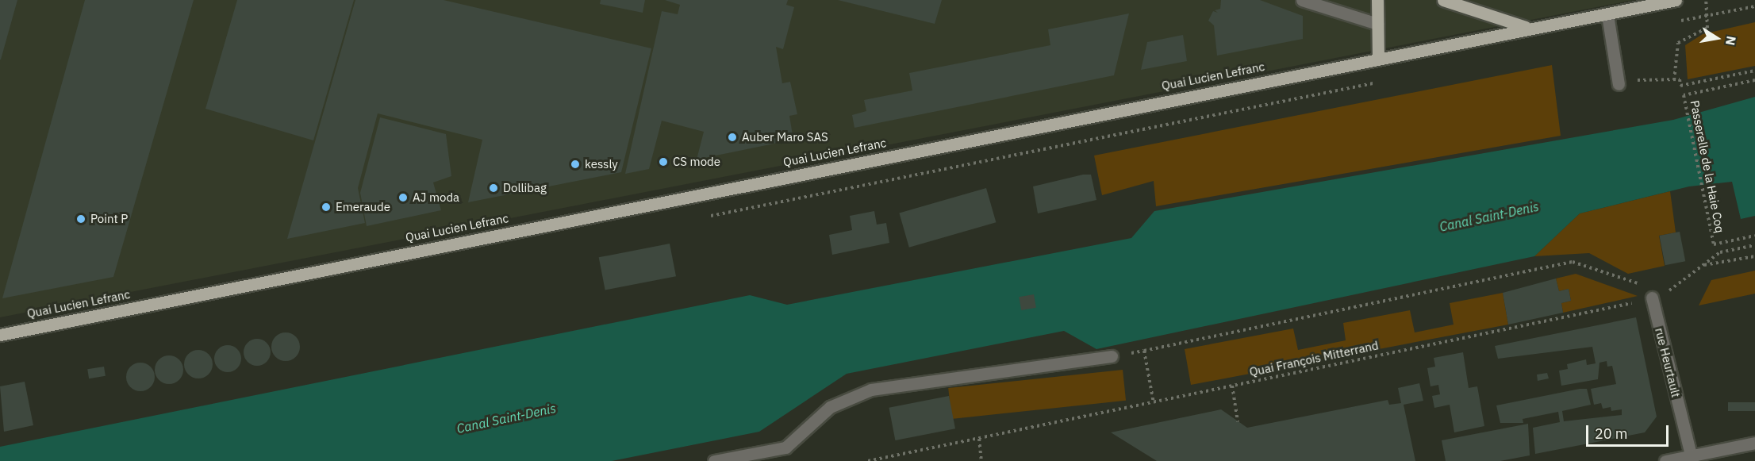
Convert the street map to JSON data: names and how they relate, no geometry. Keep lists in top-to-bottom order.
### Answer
{
  "streets": {
    "main road": ["Quai Lucien Lefranc"],
    "street": ["rue Heurtault"],
    "path": ["Passerelle de la Haie Coq", "Quai François Mitterrand"]
  },
  "crossings": [
    ["Quai François Mitterrand", "rue Heurtault"]
  ],
  "water": ["Canal Saint-Denis"],
  "places": [
    "Auber Maro SAS",
    "CS mode",
    "kessly",
    "Dollibag",
    "AJ moda",
    "Emeraude",
    "Point P"
  ],
  "scale_bar": "20 m",
  "north": "right"
}
